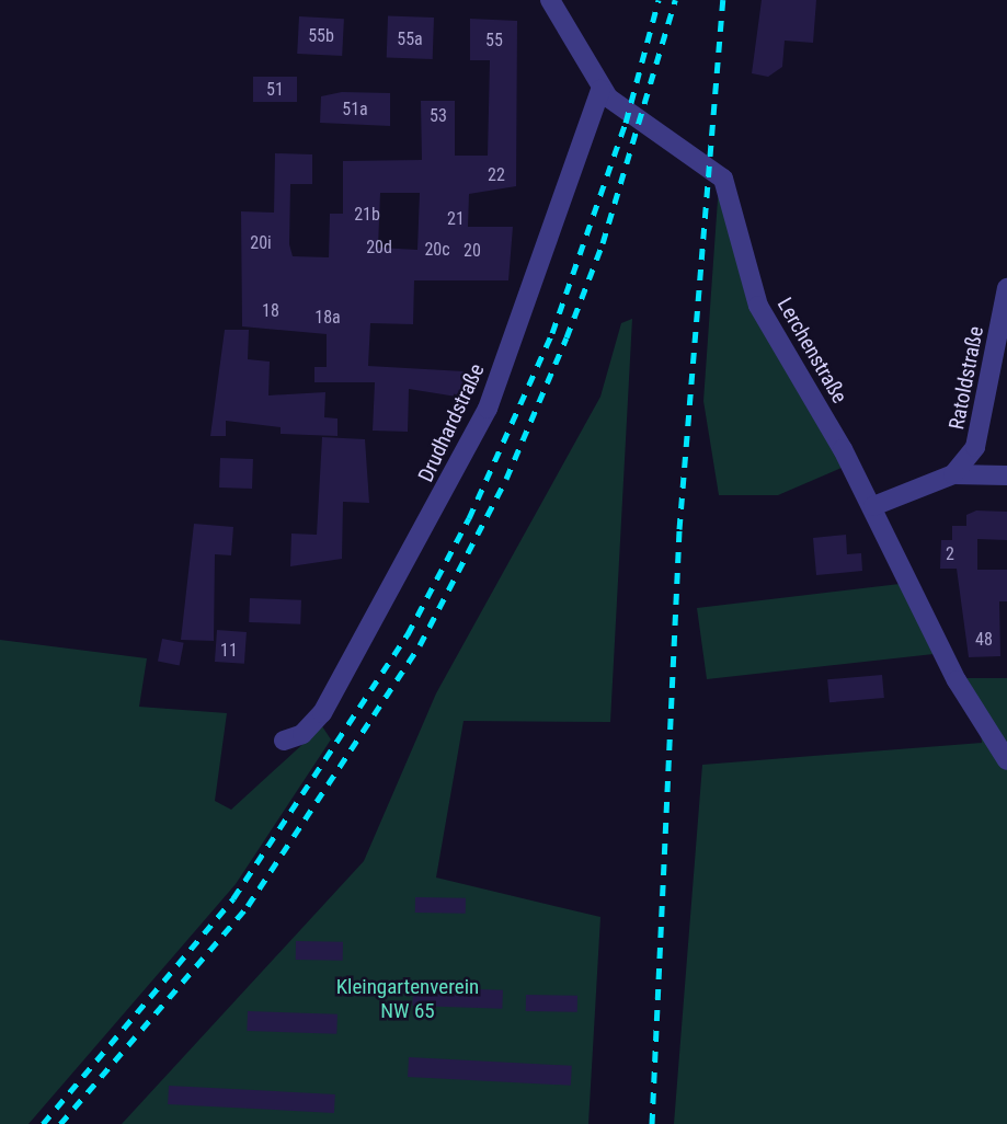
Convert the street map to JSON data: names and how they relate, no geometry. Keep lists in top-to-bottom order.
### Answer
{
  "streets": {
    "street": ["Lerchenstraße", "Ratoldstraße", "Drudhardstraße"]
  },
  "crossings": [
    ["Lerchenstraße", "Ratoldstraße"],
    ["Lerchenstraße", "Drudhardstraße"]
  ],
  "parks": ["Kleingartenverein NW 65"],
  "house_numbers": [
    "55b",
    "55a",
    "55",
    "51",
    "51a",
    "53",
    "22",
    "21b",
    "21",
    "20i",
    "20d",
    "20c",
    "20",
    "18",
    "18a",
    "2",
    "48",
    "11"
  ]
}
